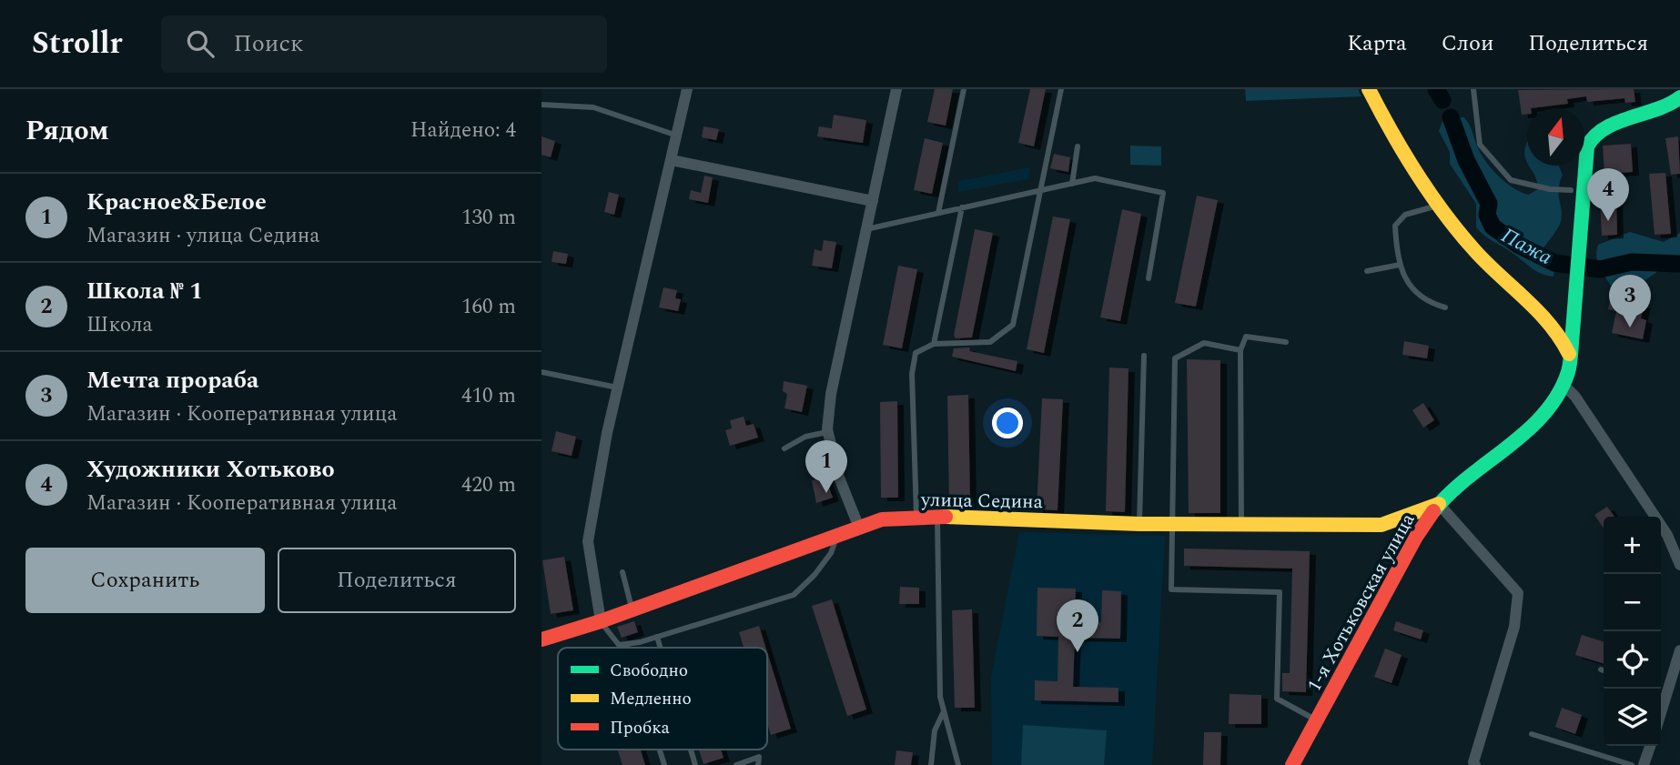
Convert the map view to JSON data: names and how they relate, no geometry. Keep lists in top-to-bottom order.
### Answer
{
  "streets": {
    "main road": ["улица Седина", "1-я Хотьковская улица"]
  },
  "crossings": [
    ["улица Седина", "1-я Хотьковская улица"]
  ],
  "water": ["Пажа"],
  "legend": ["Свободно", "Медленно", "Пробка"],
  "north": "top",
  "page": {
    "header": "Strollr",
    "search": "Поиск",
    "nav": ["Карта", "Слои", "Поделиться"],
    "heading": ["Рядом", "Найдено: 4"],
    "pins": [
      "4",
      "3",
      "1",
      "2"
    ],
    "list": [
      {
        "mark": "1",
        "name": "Красное&Белое",
        "note": "Магазин · улица Седина",
        "value": "130 m"
      },
      {
        "mark": "2",
        "name": "Школа № 1",
        "note": "Школа",
        "value": "160 m"
      },
      {
        "mark": "3",
        "name": "Мечта прораба",
        "note": "Магазин · Кооперативная улица",
        "value": "410 m"
      },
      {
        "mark": "4",
        "name": "Художники Хотьково",
        "note": "Магазин · Кооперативная улица",
        "value": "420 m"
      }
    ],
    "map_buttons": ["+", "−"],
    "buttons": ["Сохранить", "Поделиться"]
  }
}
